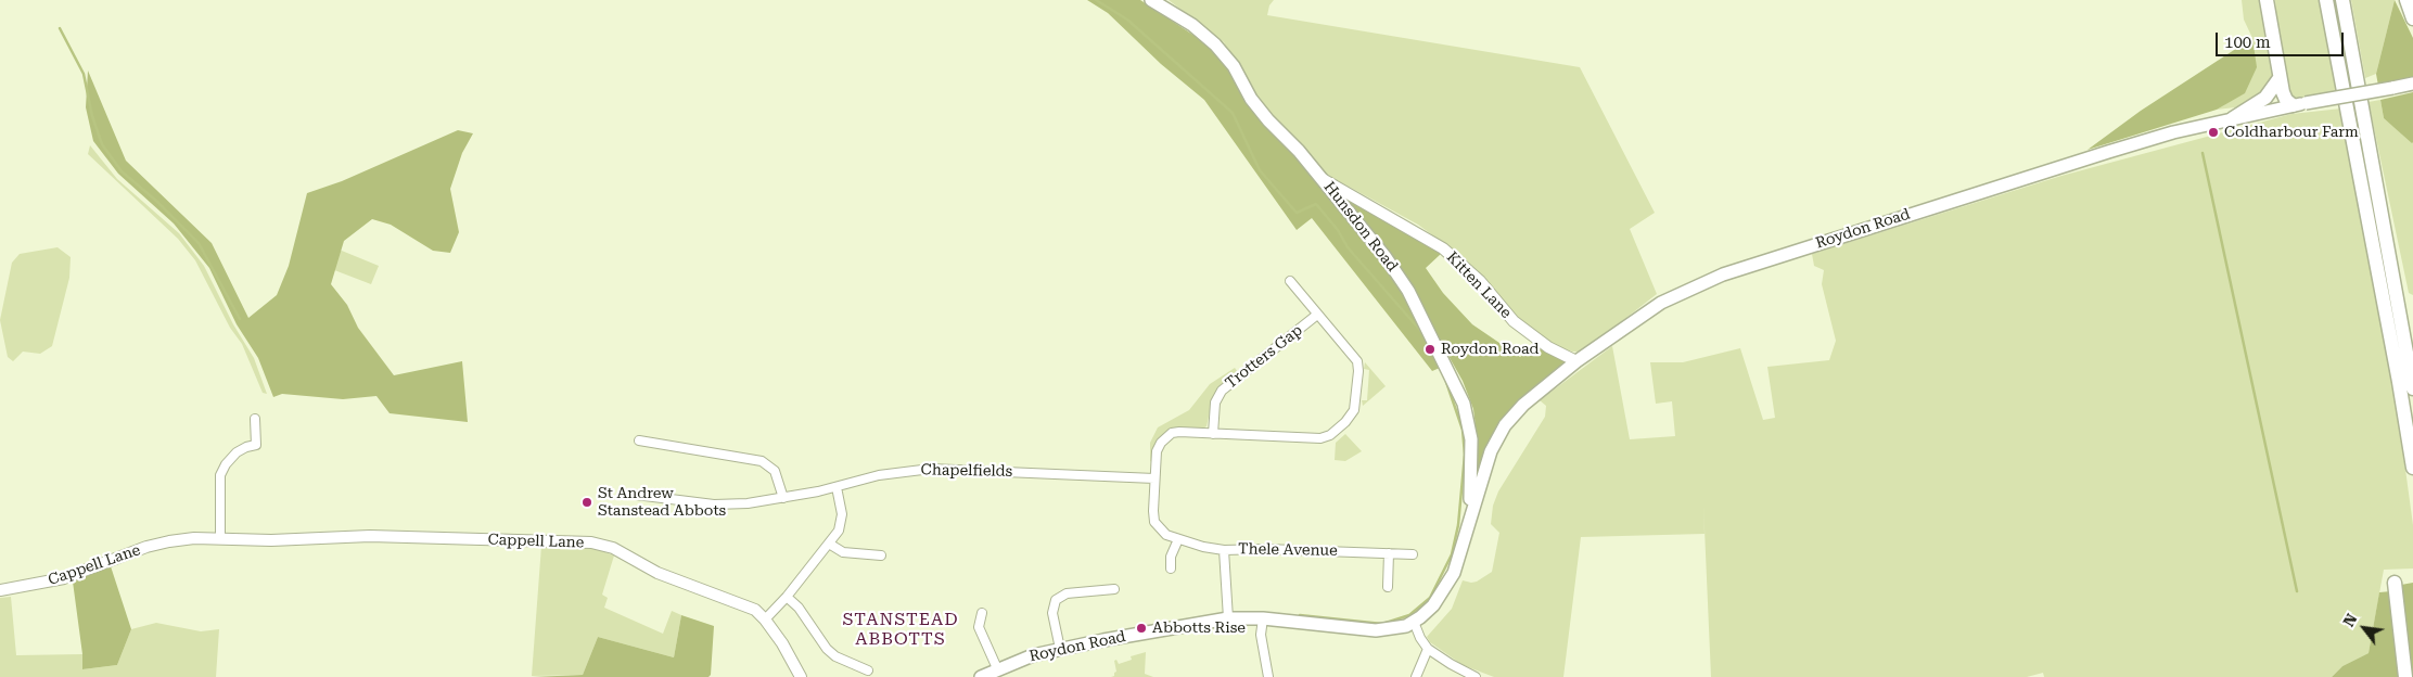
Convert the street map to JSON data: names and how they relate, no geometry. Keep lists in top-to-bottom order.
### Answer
{
  "streets": {
    "main road": ["Hunsdon Road", "Roydon Road"],
    "street": [
      "Kitten Lane",
      "Trotters Gap",
      "Chapelfields",
      "Cappell Lane",
      "Thele Avenue"
    ]
  },
  "crossings": [
    ["Hunsdon Road", "Roydon Road"],
    ["Hunsdon Road", "Kitten Lane"],
    ["Roydon Road", "Kitten Lane"],
    ["Roydon Road", "Thele Avenue"]
  ],
  "districts": ["STANSTEAD ABBOTTS"],
  "places": [
    "Coldharbour Farm",
    "Roydon Road",
    "St Andrew Stanstead Abbots",
    "Abbotts Rise"
  ],
  "scale_bar": "100 m",
  "north": "top left"
}
